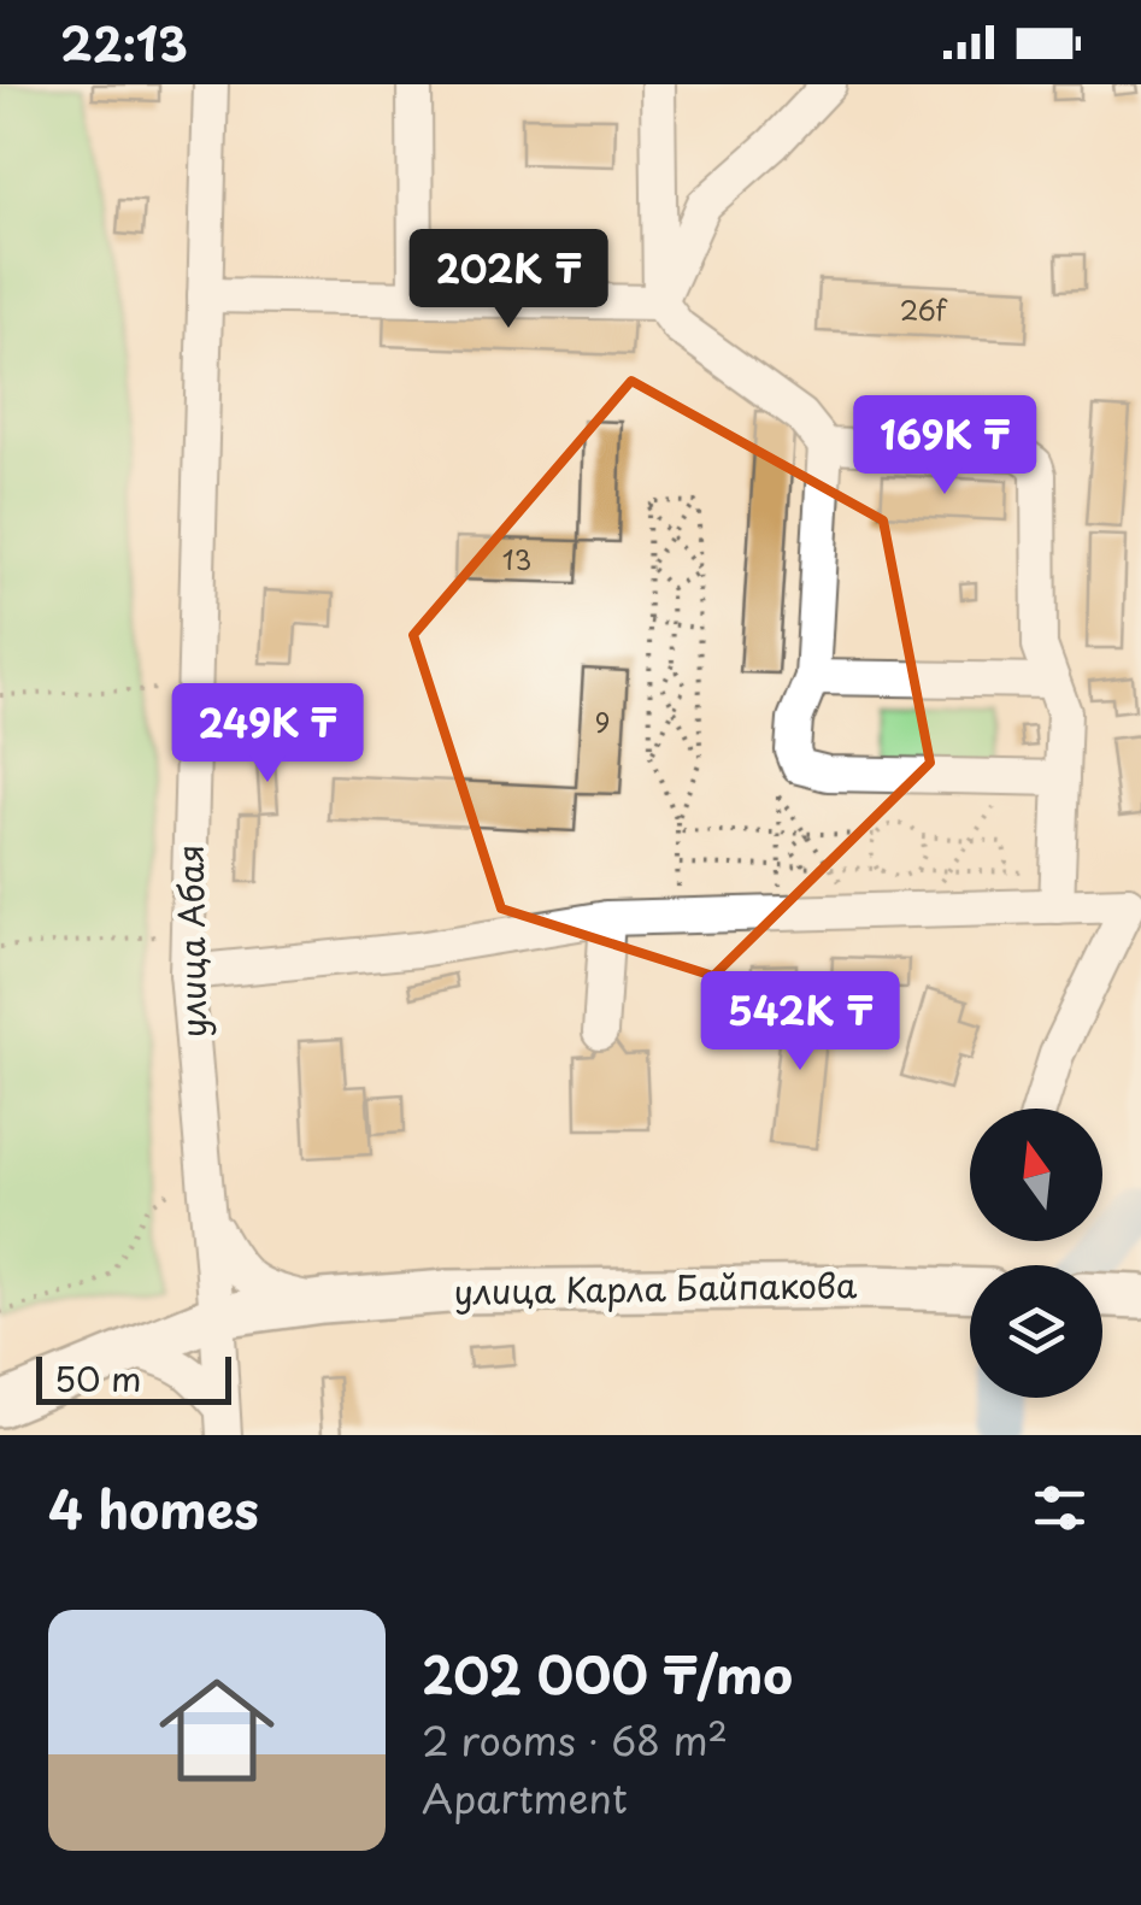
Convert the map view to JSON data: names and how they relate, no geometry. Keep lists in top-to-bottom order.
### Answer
{
  "streets": {
    "main road": ["улица Карла Байпакова"],
    "street": ["улица Абая"]
  },
  "crossings": [
    ["улица Абая", "улица Карла Байпакова"]
  ],
  "house_numbers": ["26f", "13", "9"],
  "scale_bar": "50 m",
  "north": "top",
  "page": {
    "status": "22:13",
    "price": [
      "202K ₸",
      "169K ₸",
      "249K ₸",
      "542K ₸"
    ],
    "scale": "50 m",
    "heading": "4 homes",
    "list": [
      {
        "name": "202 000 ₸/mo",
        "note": "2 rooms · 68 m² · Apartment"
      }
    ]
  }
}
